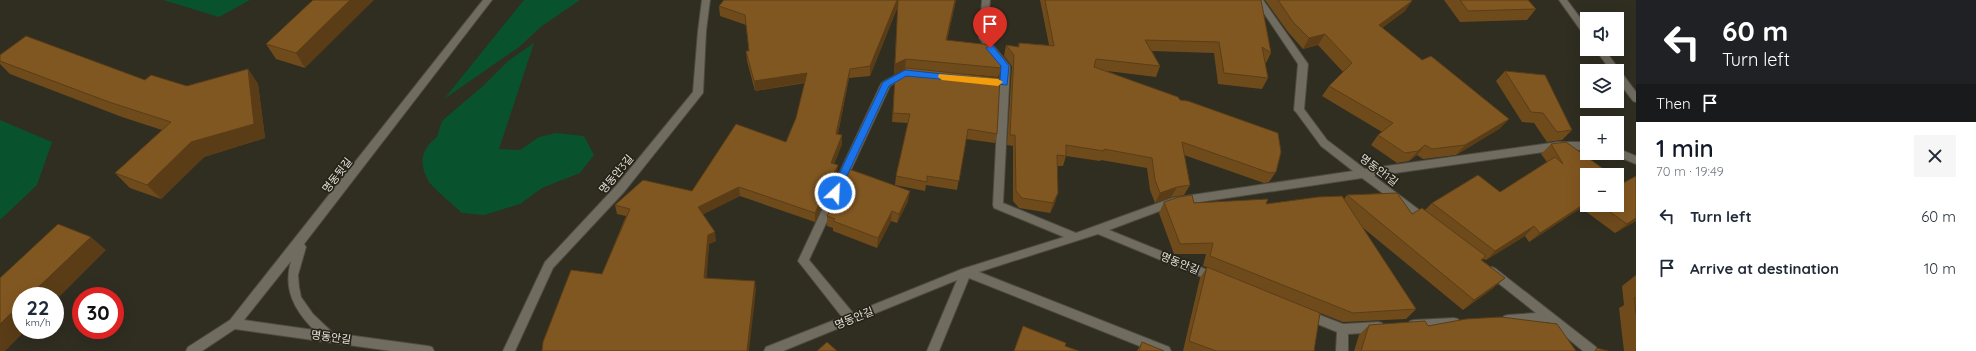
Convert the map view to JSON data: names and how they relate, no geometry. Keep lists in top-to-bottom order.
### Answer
{
  "streets": {
    "street": [
      "명동안1길",
      "명동안3길",
      "명동뒷길",
      "명동안길"
    ]
  },
  "crossings": [
    ["명동뒷길", "명동안길"]
  ],
  "page": {
    "turn": ["60 m", "Turn left"],
    "map_buttons": ["+", "−"],
    "then": "Then",
    "heading": ["1 min", "70 m · 19:49"],
    "list": [
      {
        "name": "Turn left",
        "value": "60 m"
      },
      {
        "name": "Arrive at destination",
        "value": "10 m"
      }
    ],
    "speed": "22 km/h",
    "limit": "30"
  }
}
